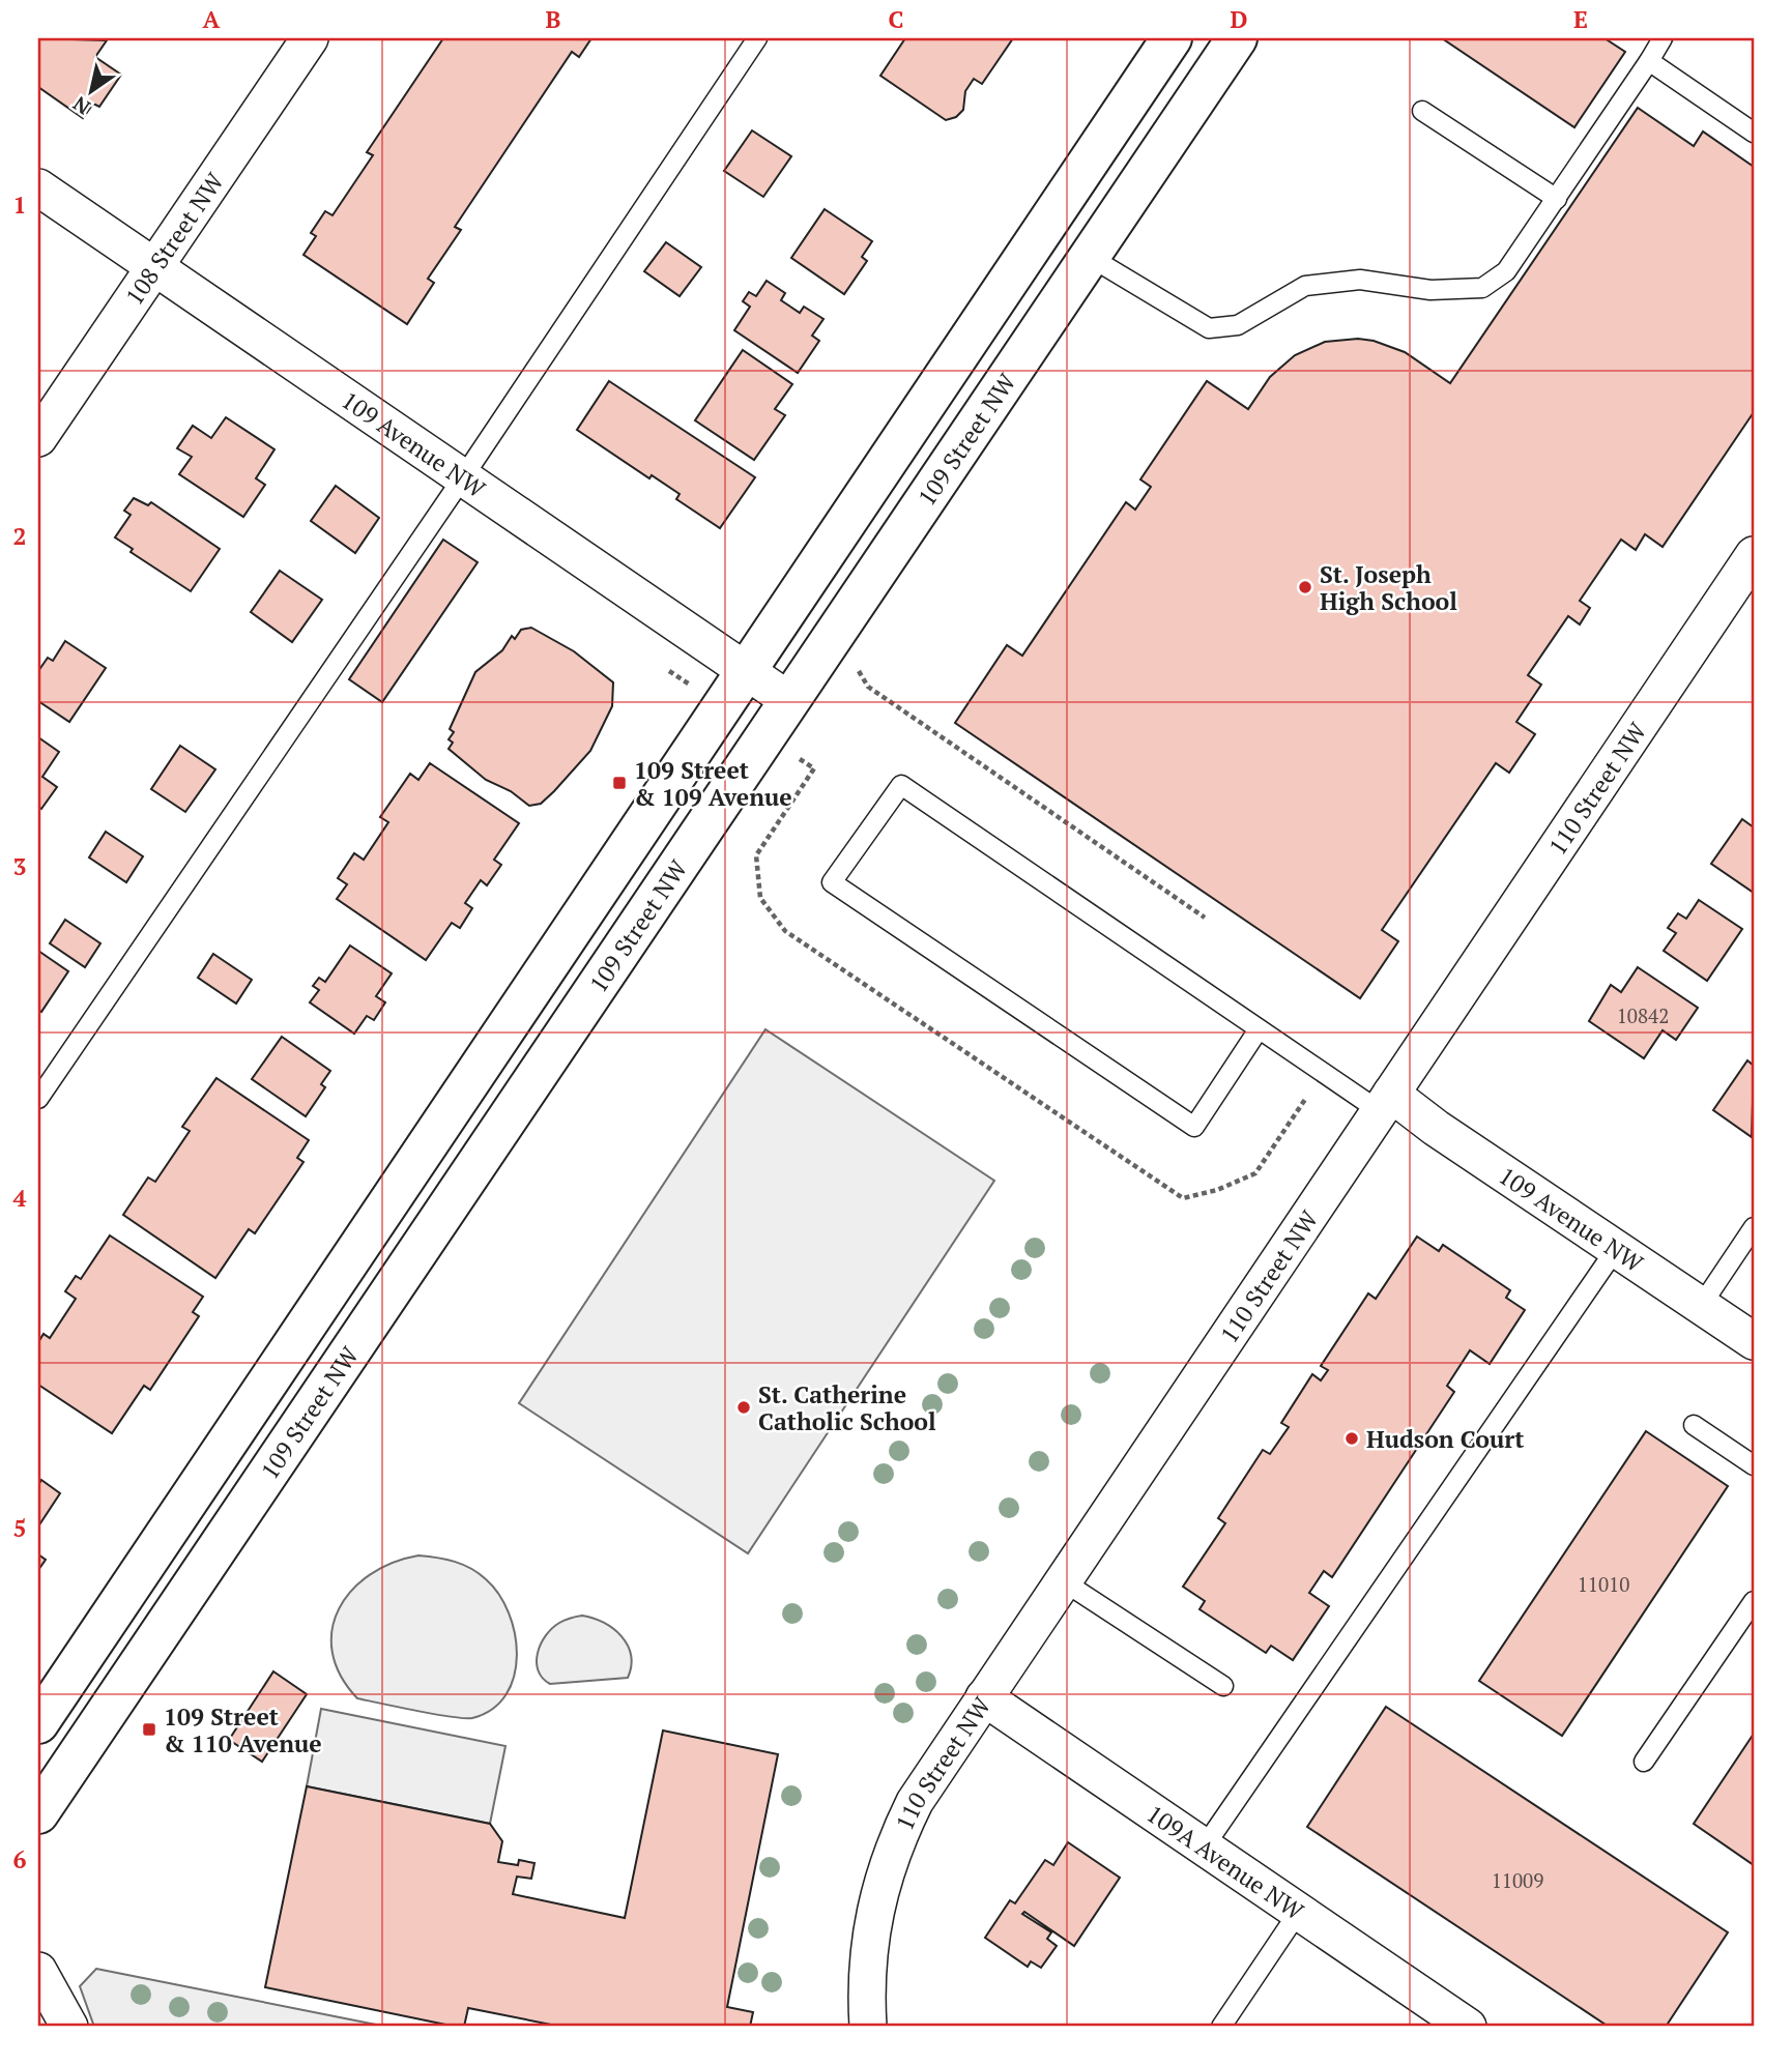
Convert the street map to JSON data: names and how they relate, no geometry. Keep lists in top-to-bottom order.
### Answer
{
  "streets": {
    "main road": ["109 Street NW"],
    "street": [
      "108 Street NW",
      "109 Avenue NW",
      "110 Street NW",
      "109A Avenue NW"
    ]
  },
  "crossings": [
    ["108 Street NW", "109 Avenue NW"],
    ["109 Street NW", "109 Avenue NW"],
    ["109 Avenue NW", "110 Street NW"],
    ["110 Street NW", "109A Avenue NW"]
  ],
  "places": {
    "other": ["St. Joseph High School", "St. Catherine Catholic School", "Hudson Court"],
    "transit": ["109 Street & 109 Avenue", "109 Street & 110 Avenue"]
  },
  "house_numbers": ["10842", "11010", "11009"],
  "north": "bottom left",
  "grid": {
    "columns": [
      "A",
      "B",
      "C",
      "D",
      "E"
    ],
    "rows": [
      "1",
      "2",
      "3",
      "4",
      "5",
      "6"
    ]
  }
}
